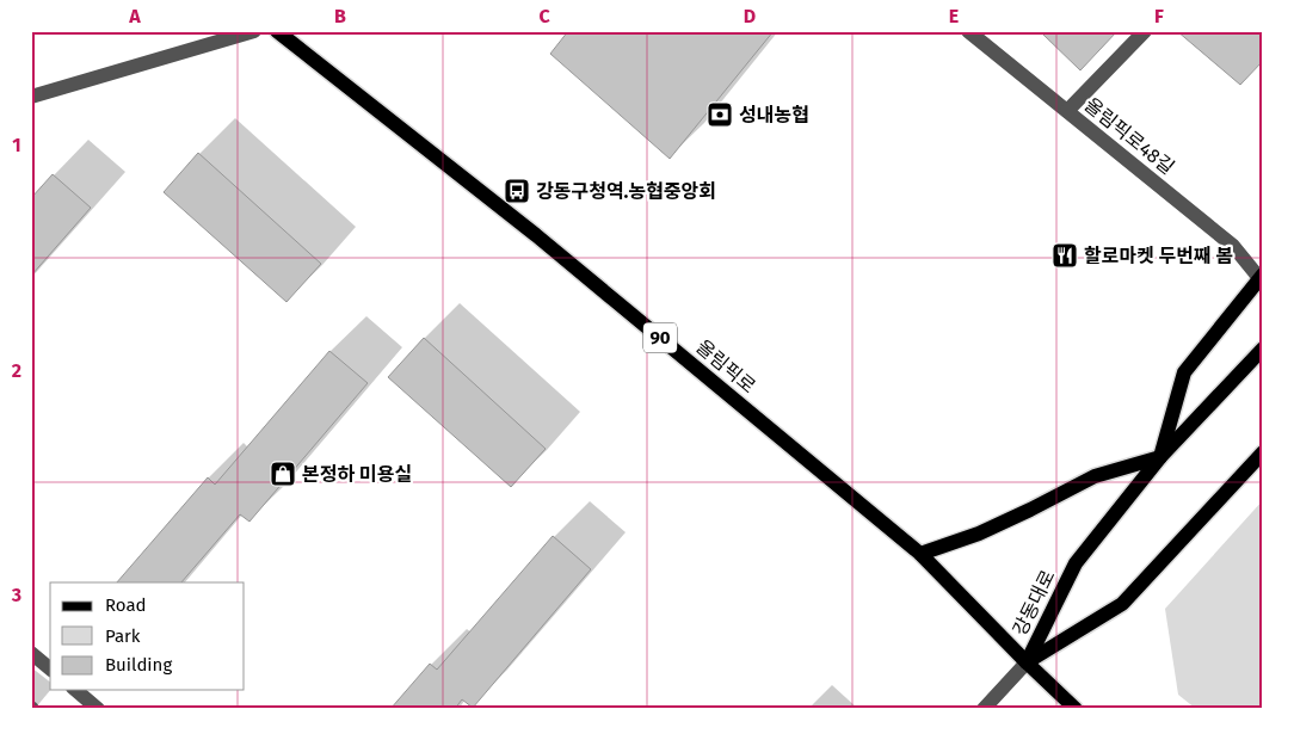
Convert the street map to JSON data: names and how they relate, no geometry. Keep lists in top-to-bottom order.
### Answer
{
  "streets": {
    "main road": ["90", "올림픽로", "강동대로"],
    "street": ["올림픽로48길"]
  },
  "crossings": [
    ["올림픽로", "강동대로"]
  ],
  "places": {
    "bank": ["성내농협"],
    "bus stop": ["강동구청역.농협중앙회"],
    "restaurant": ["할로마켓 두번째 봄"],
    "shop": ["본정하 미용실"]
  },
  "legend": ["Road", "Park", "Building"],
  "grid": {
    "columns": [
      "A",
      "B",
      "C",
      "D",
      "E",
      "F"
    ],
    "rows": ["1", "2", "3"]
  }
}
